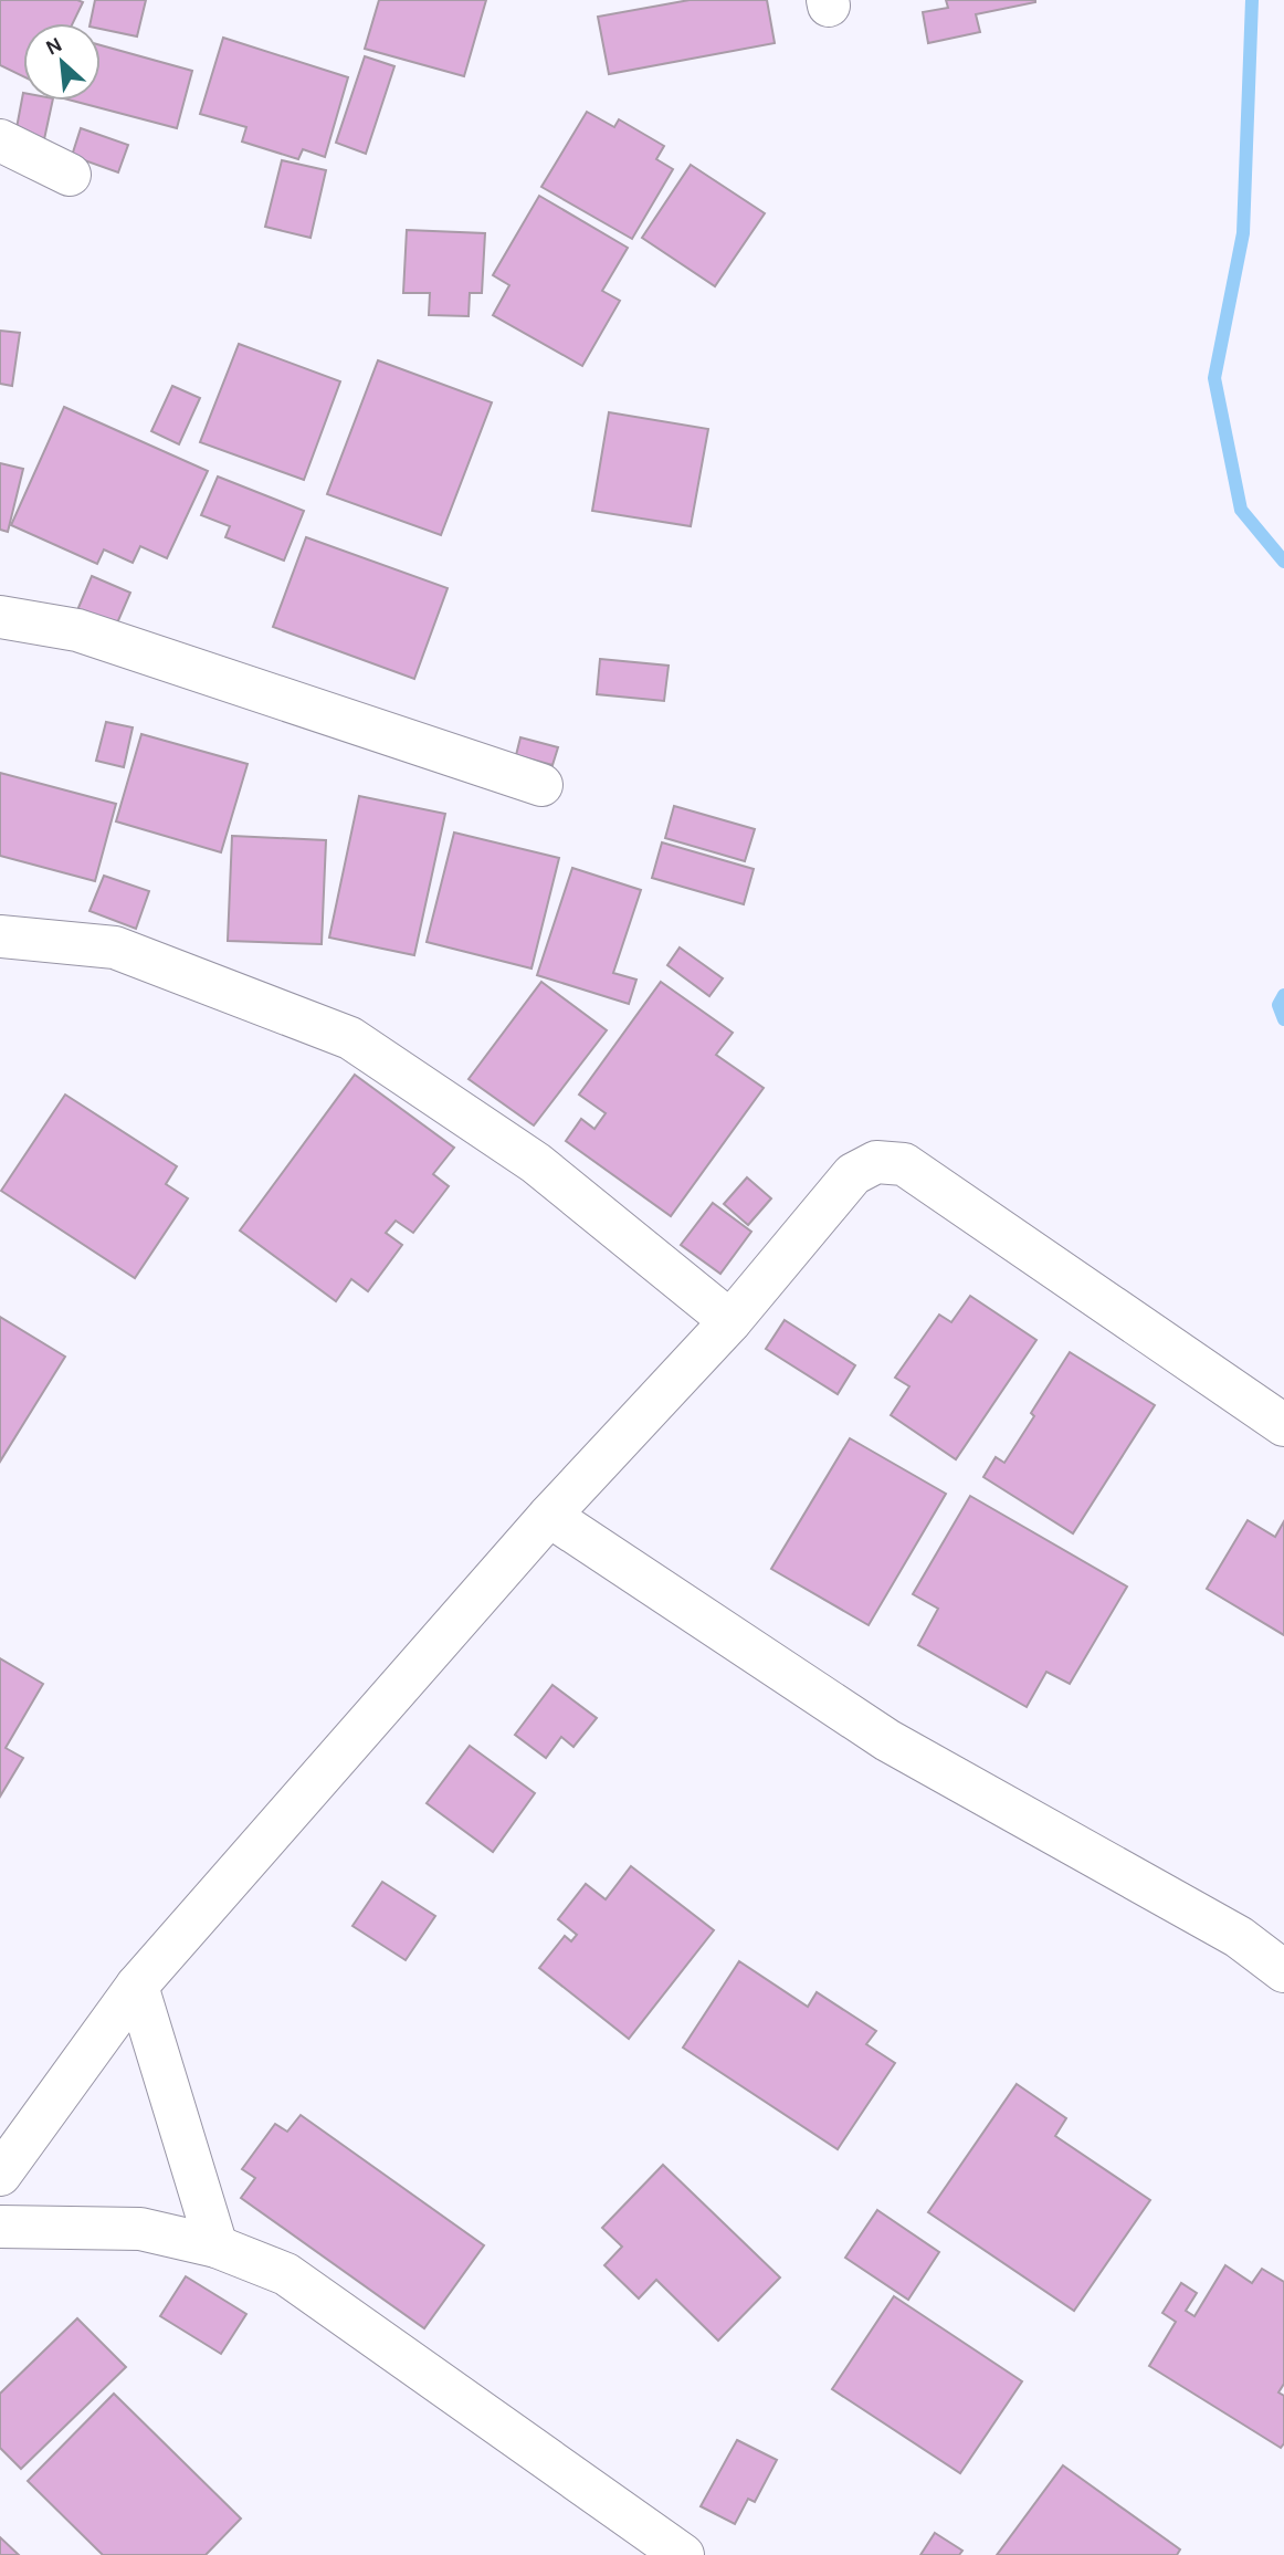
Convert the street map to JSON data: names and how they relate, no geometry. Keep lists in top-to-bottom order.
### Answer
{
  "north": "top left"
}
